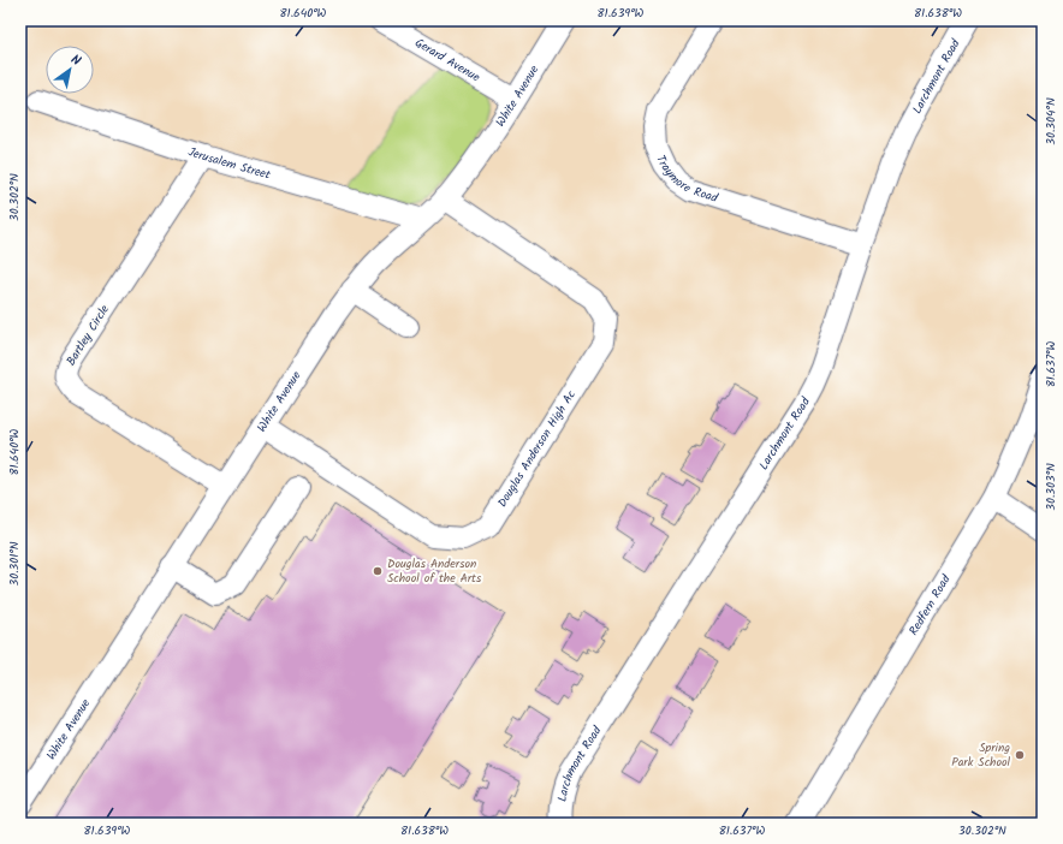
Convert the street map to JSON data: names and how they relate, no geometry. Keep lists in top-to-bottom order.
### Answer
{
  "streets": {
    "street": [
      "Gerard Avenue",
      "Larchmont Road",
      "White Avenue",
      "Jerusalem Street",
      "Traymore Road",
      "Bartley Circle",
      "Douglas Anderson High Ac",
      "Redfern Road"
    ]
  },
  "crossings": [
    ["Gerard Avenue", "White Avenue"],
    ["Larchmont Road", "Traymore Road"],
    ["White Avenue", "Jerusalem Street"],
    ["White Avenue", "Bartley Circle"],
    ["White Avenue", "Douglas Anderson High Ac"],
    ["Jerusalem Street", "Bartley Circle"]
  ],
  "places": ["Douglas Anderson School of the Arts", "Spring Park School"],
  "north": "top right",
  "coordinates": [
    "81.640°W",
    "81.639°W",
    "81.638°W",
    "30.304°N",
    "30.302°N",
    "81.637°W",
    "30.303°N",
    "30.301°N"
  ]
}
